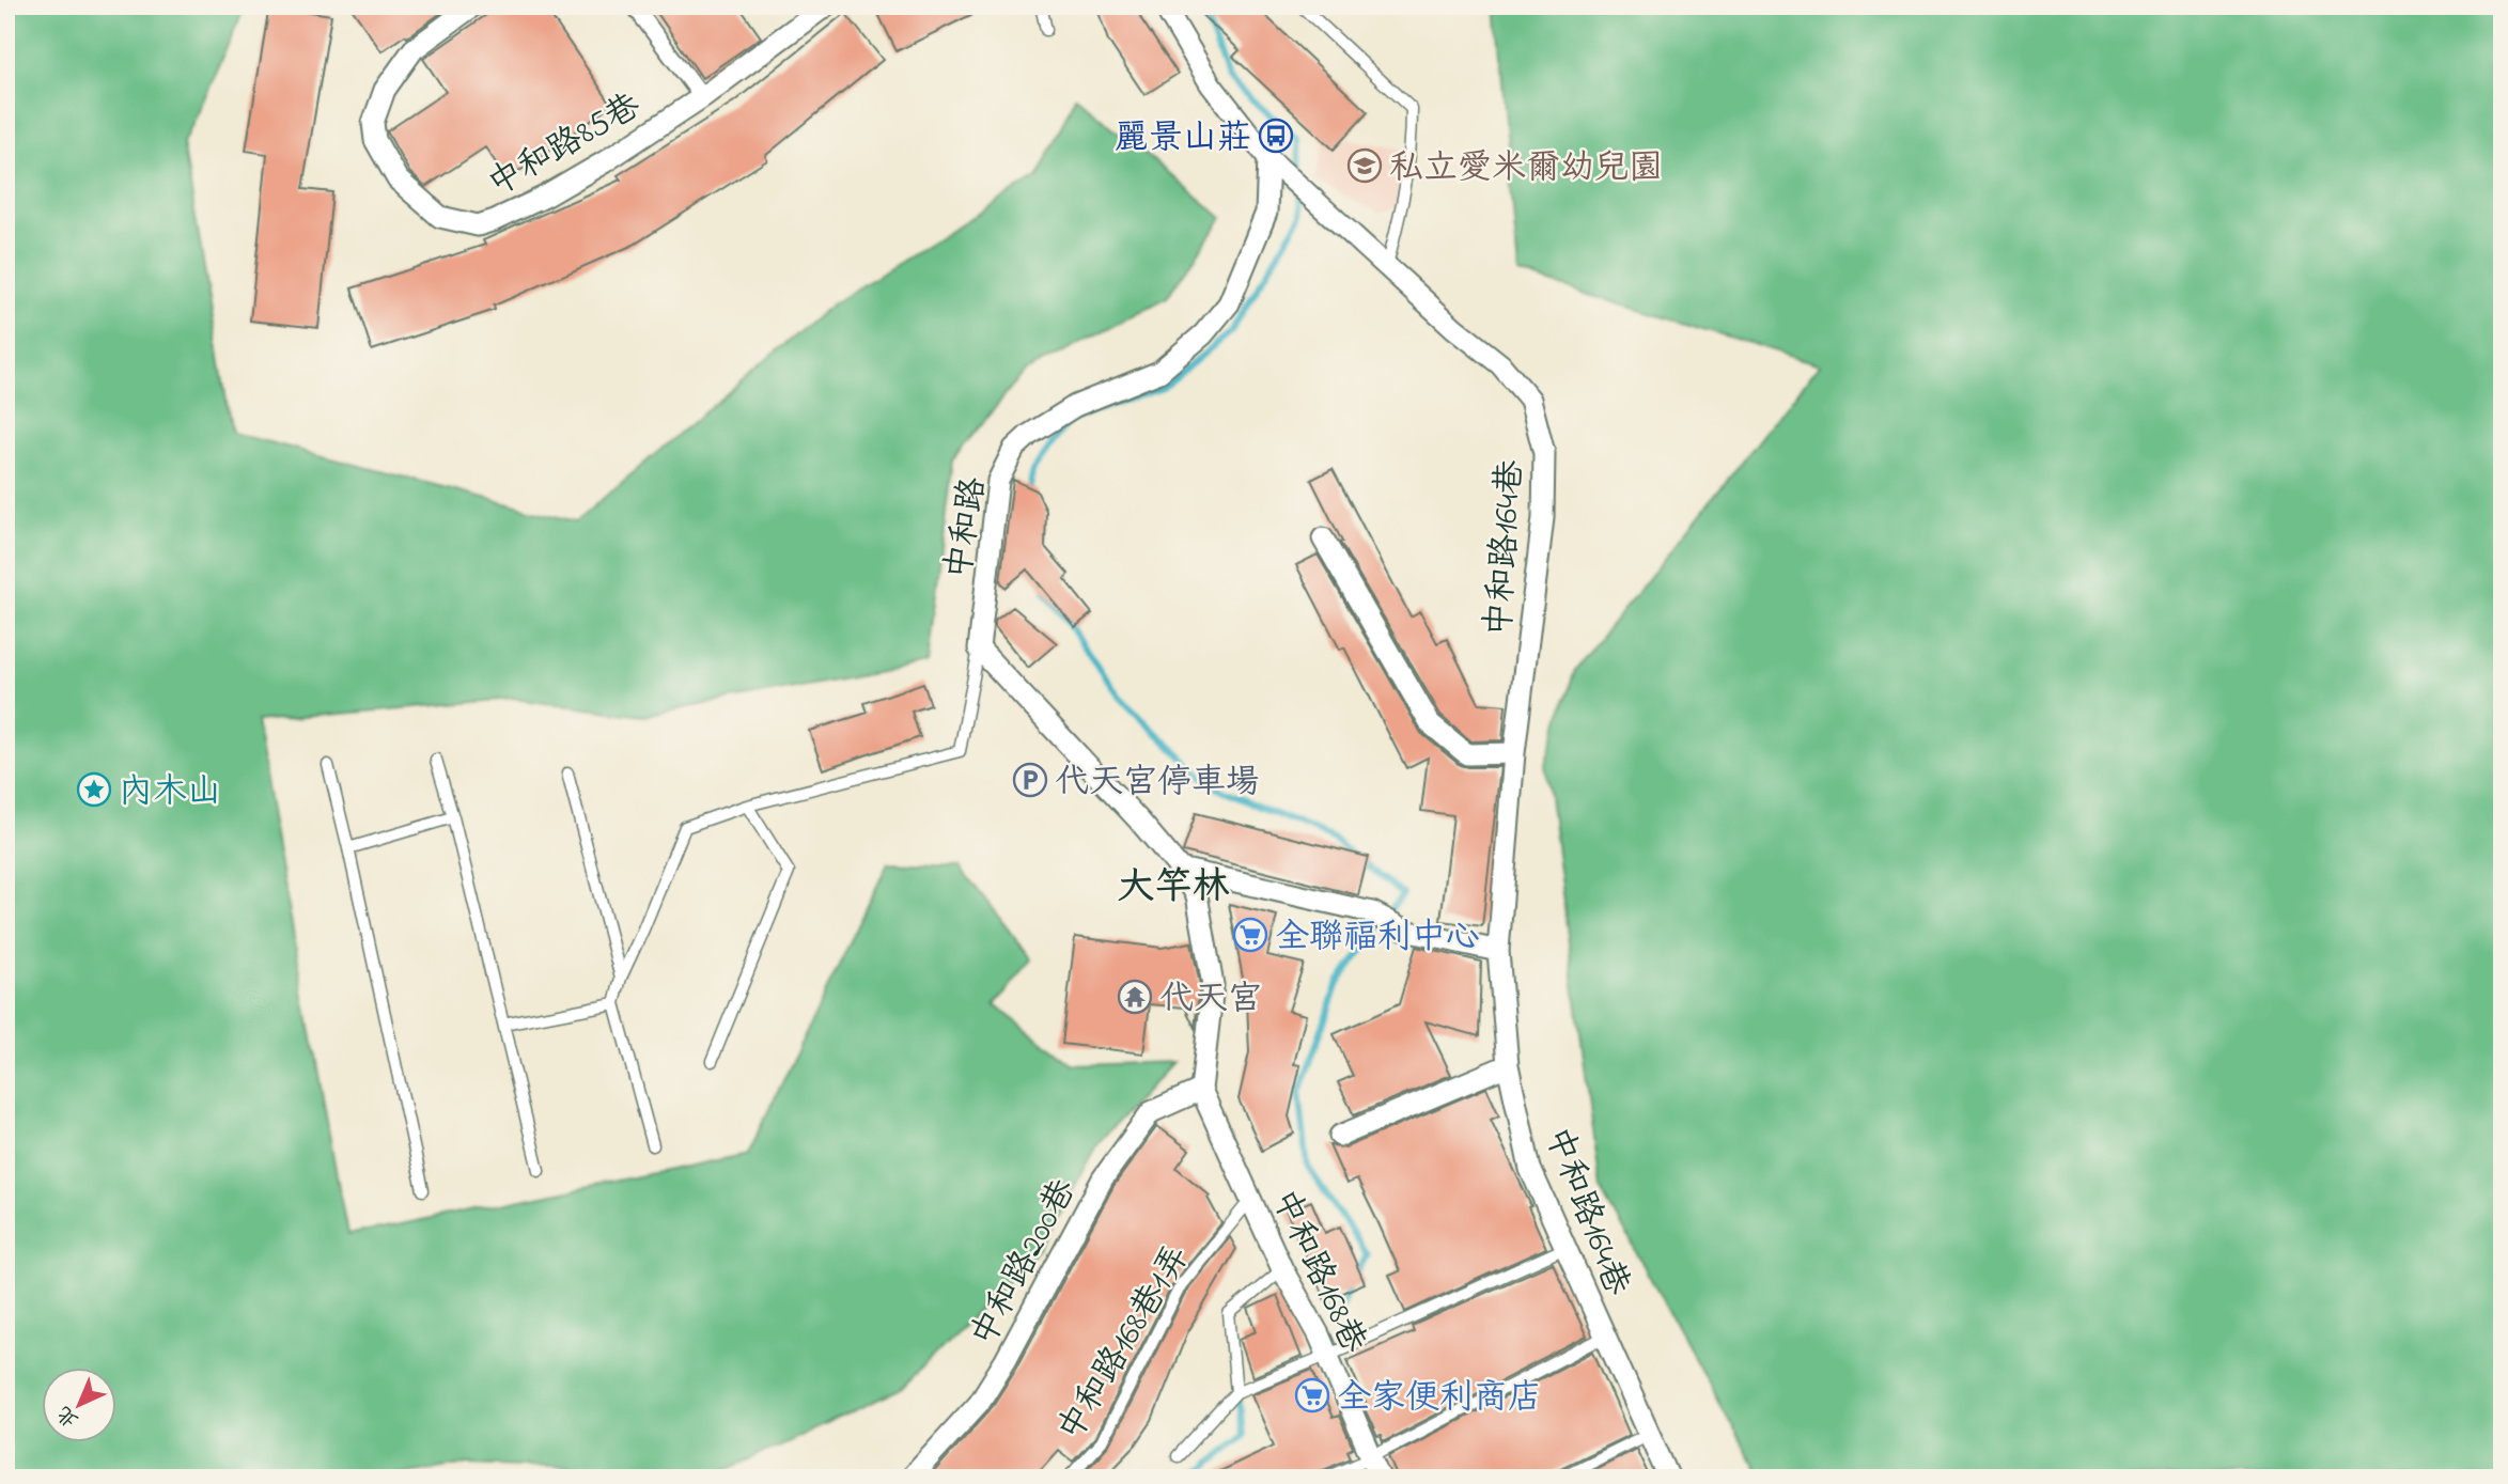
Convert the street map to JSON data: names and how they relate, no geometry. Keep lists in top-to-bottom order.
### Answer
{
  "streets": {
    "street": [
      "中和路85巷",
      "中和路",
      "中和路164巷",
      "中和路200巷",
      "中和路168巷"
    ],
    "lane": ["中和路168巷1弄"]
  },
  "crossings": [
    ["中和路", "中和路164巷"],
    ["中和路200巷", "中和路168巷"],
    ["中和路168巷", "中和路168巷1弄"]
  ],
  "districts": ["大竿林"],
  "places": {
    "bus stop": ["麗景山莊"],
    "school or university": ["私立愛米爾幼兒園"],
    "parking": ["代天宮停車場"],
    "place": ["內木山"],
    "supermarket": ["全聯福利中心", "全家便利商店"],
    "temple": ["代天宮"]
  },
  "north": "bottom left"
}
